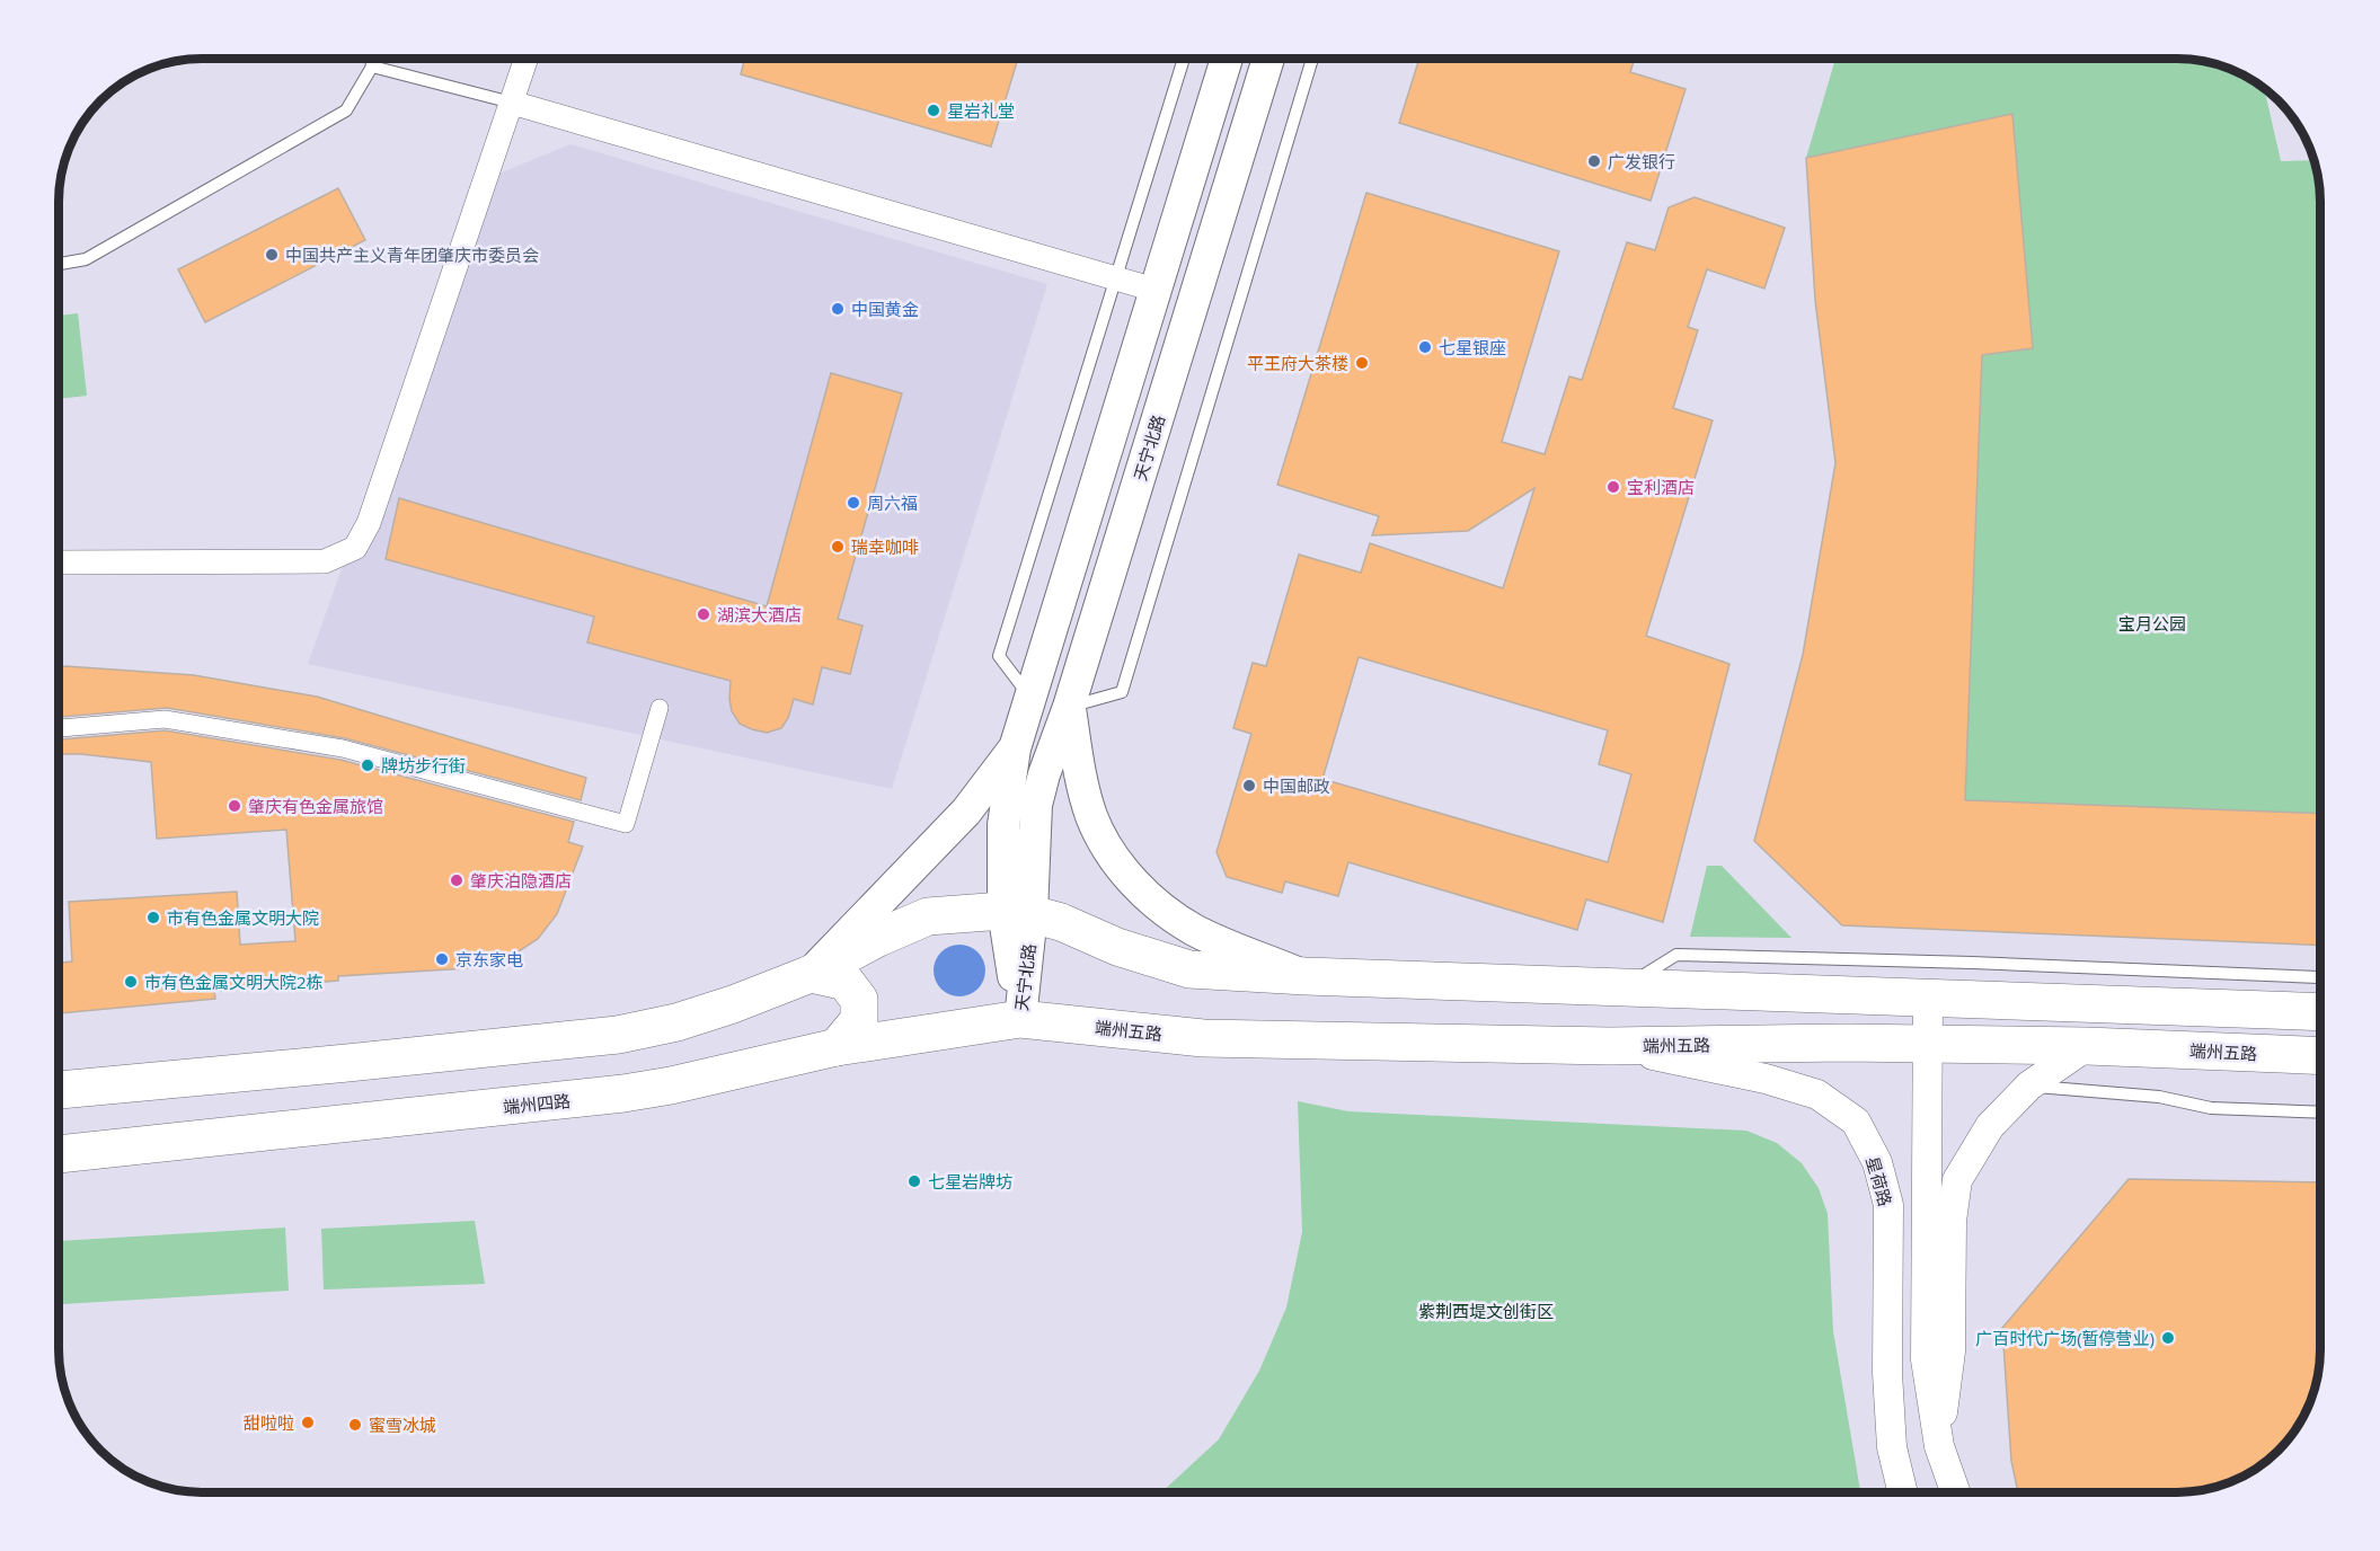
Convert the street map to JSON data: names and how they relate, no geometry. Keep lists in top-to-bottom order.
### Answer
{
  "streets": {
    "main road": ["天宁北路", "端州五路", "端州四路"],
    "street": ["星荷路"]
  },
  "crossings": [
    ["天宁北路", "端州五路"],
    ["天宁北路", "端州四路"],
    ["端州五路", "端州四路"],
    ["端州五路", "星荷路"]
  ],
  "parks": ["宝月公园", "紫荆西堤文创街区"],
  "places": [
    "星岩礼堂",
    "广发银行",
    "中国共产主义青年团肇庆市委员会",
    "中国黄金",
    "七星银座",
    "平王府大茶楼",
    "宝利酒店",
    "周六福",
    "瑞幸咖啡",
    "湖滨大酒店",
    "牌坊步行街",
    "中国邮政",
    "肇庆有色金属旅馆",
    "肇庆泊隐酒店",
    "市有色金属文明大院",
    "京东家电",
    "市有色金属文明大院2栋",
    "七星岩牌坊",
    "广百时代广场(暂停营业)",
    "甜啦啦",
    "蜜雪冰城"
  ]
}
